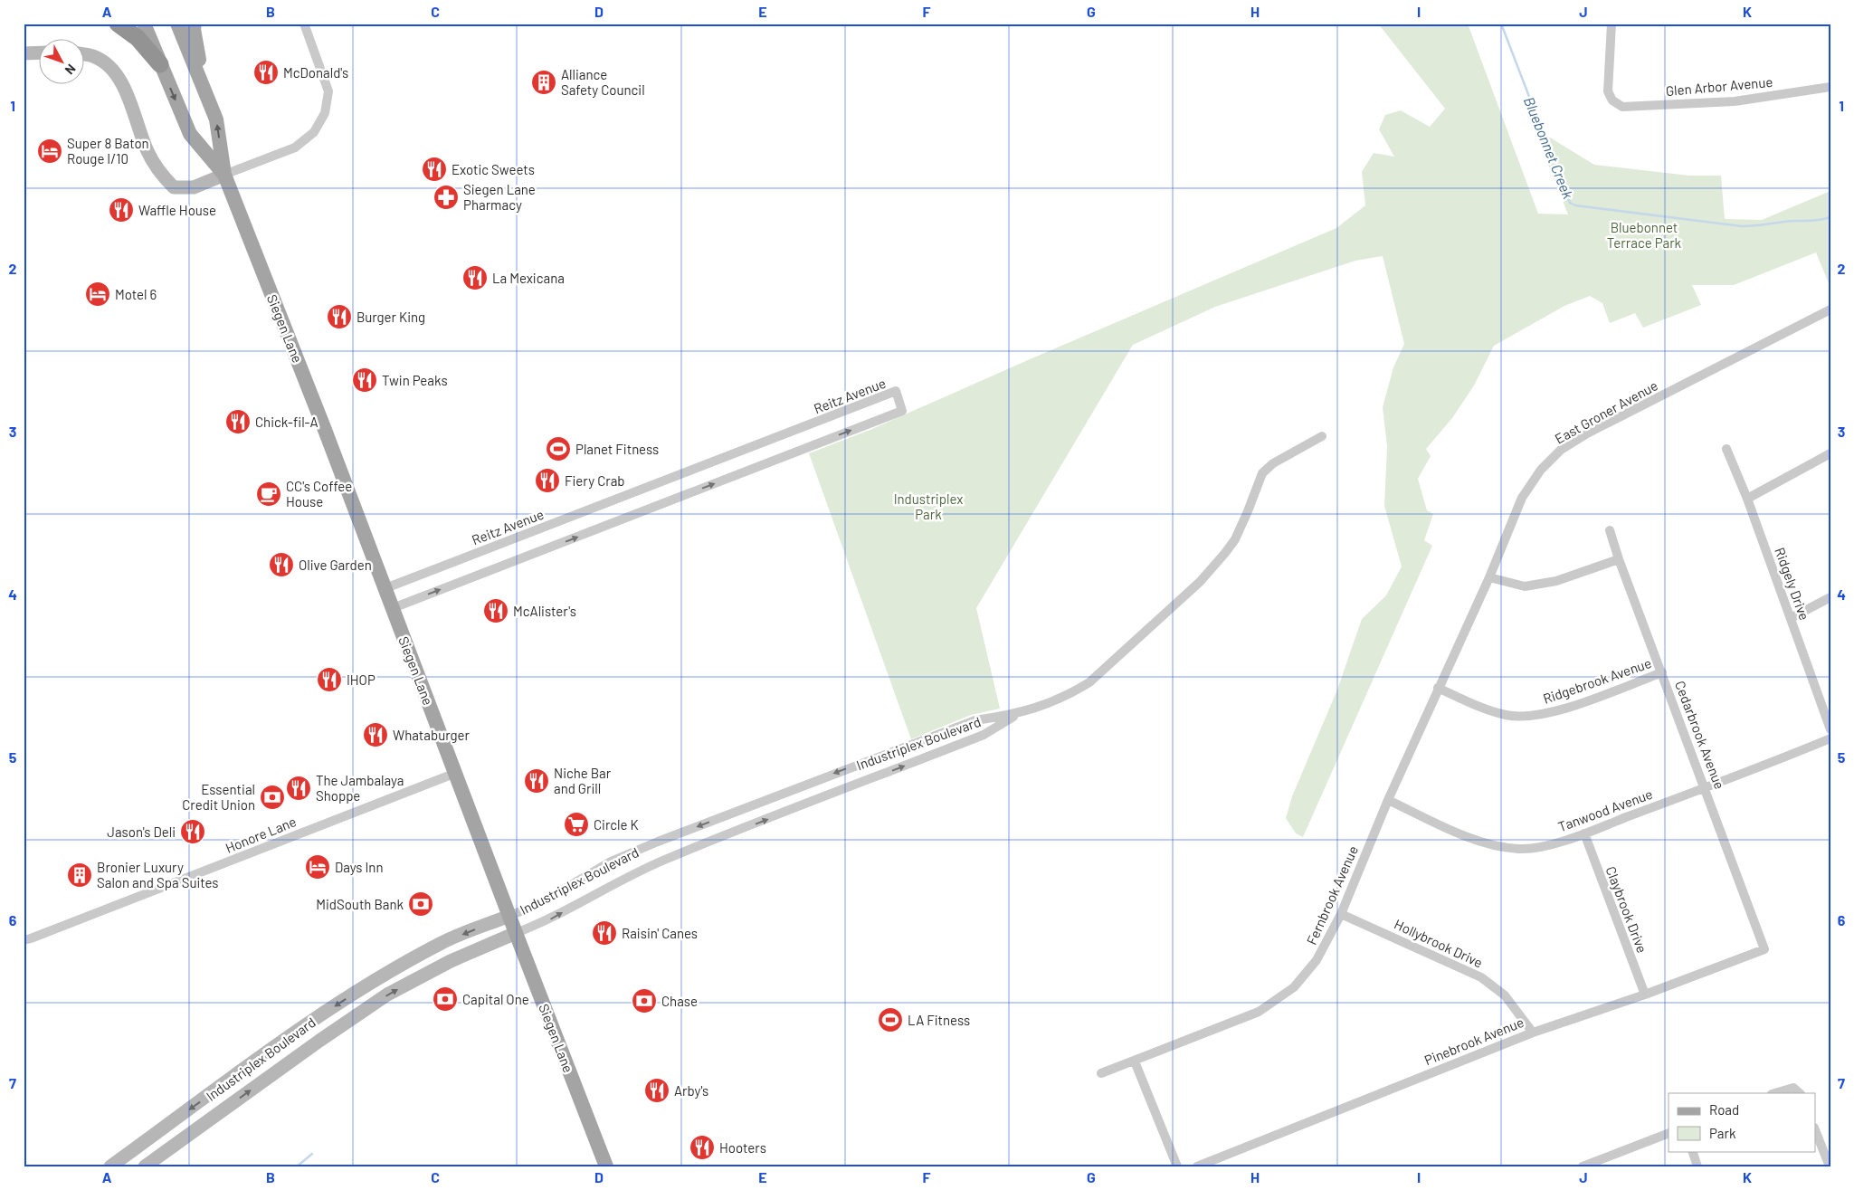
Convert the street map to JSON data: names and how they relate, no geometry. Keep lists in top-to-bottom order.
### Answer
{
  "streets": {
    "main road": ["Siegen Lane"],
    "street": [
      "Glen Arbor Avenue",
      "Reitz Avenue",
      "East Groner Avenue",
      "Ridgely Drive",
      "Ridgebrook Avenue",
      "Cedarbrook Avenue",
      "Industriplex Boulevard",
      "Tanwood Avenue",
      "Honore Lane",
      "Fernbrook Avenue",
      "Claybrook Drive",
      "Hollybrook Drive",
      "Pinebrook Avenue"
    ]
  },
  "crossings": [
    ["Siegen Lane", "Reitz Avenue"],
    ["Siegen Lane", "Industriplex Boulevard"],
    ["Siegen Lane", "Honore Lane"],
    ["East Groner Avenue", "Ridgebrook Avenue"],
    ["East Groner Avenue", "Fernbrook Avenue"],
    ["Ridgebrook Avenue", "Cedarbrook Avenue"],
    ["Ridgebrook Avenue", "Fernbrook Avenue"],
    ["Cedarbrook Avenue", "Tanwood Avenue"],
    ["Cedarbrook Avenue", "Pinebrook Avenue"],
    ["Tanwood Avenue", "Fernbrook Avenue"],
    ["Tanwood Avenue", "Claybrook Drive"],
    ["Fernbrook Avenue", "Hollybrook Drive"],
    ["Claybrook Drive", "Pinebrook Avenue"],
    ["Hollybrook Drive", "Pinebrook Avenue"]
  ],
  "water": ["Bluebonnet Creek"],
  "parks": ["Bluebonnet Terrace Park", "Industriplex Park"],
  "places": {
    "restaurant": [
      "McDonald's",
      "Exotic Sweets",
      "Waffle House",
      "La Mexicana",
      "Burger King",
      "Twin Peaks",
      "Chick-fil-A",
      "Fiery Crab",
      "Olive Garden",
      "McAlister's",
      "IHOP",
      "Whataburger",
      "Niche Bar and Grill",
      "The Jambalaya Shoppe",
      "Jason's Deli",
      "Raisin' Canes",
      "Arby's",
      "Hooters"
    ],
    "building": ["Alliance Safety Council", "Bronier Luxury Salon and Spa Suites"],
    "hotel": ["Super 8 Baton Rouge I/10", "Motel 6", "Days Inn"],
    "pharmacy": ["Siegen Lane Pharmacy"],
    "sports": ["Planet Fitness", "LA Fitness"],
    "cafe": ["CC's Coffee House"],
    "bank": [
      "Essential Credit Union",
      "MidSouth Bank",
      "Capital One",
      "Chase"
    ],
    "supermarket": ["Circle K"]
  },
  "legend": ["Road", "Park"],
  "north": "bottom right",
  "grid": {
    "columns": [
      "A",
      "B",
      "C",
      "D",
      "E",
      "F",
      "G",
      "H",
      "I",
      "J",
      "K"
    ],
    "rows": [
      "1",
      "2",
      "3",
      "4",
      "5",
      "6",
      "7"
    ]
  }
}
